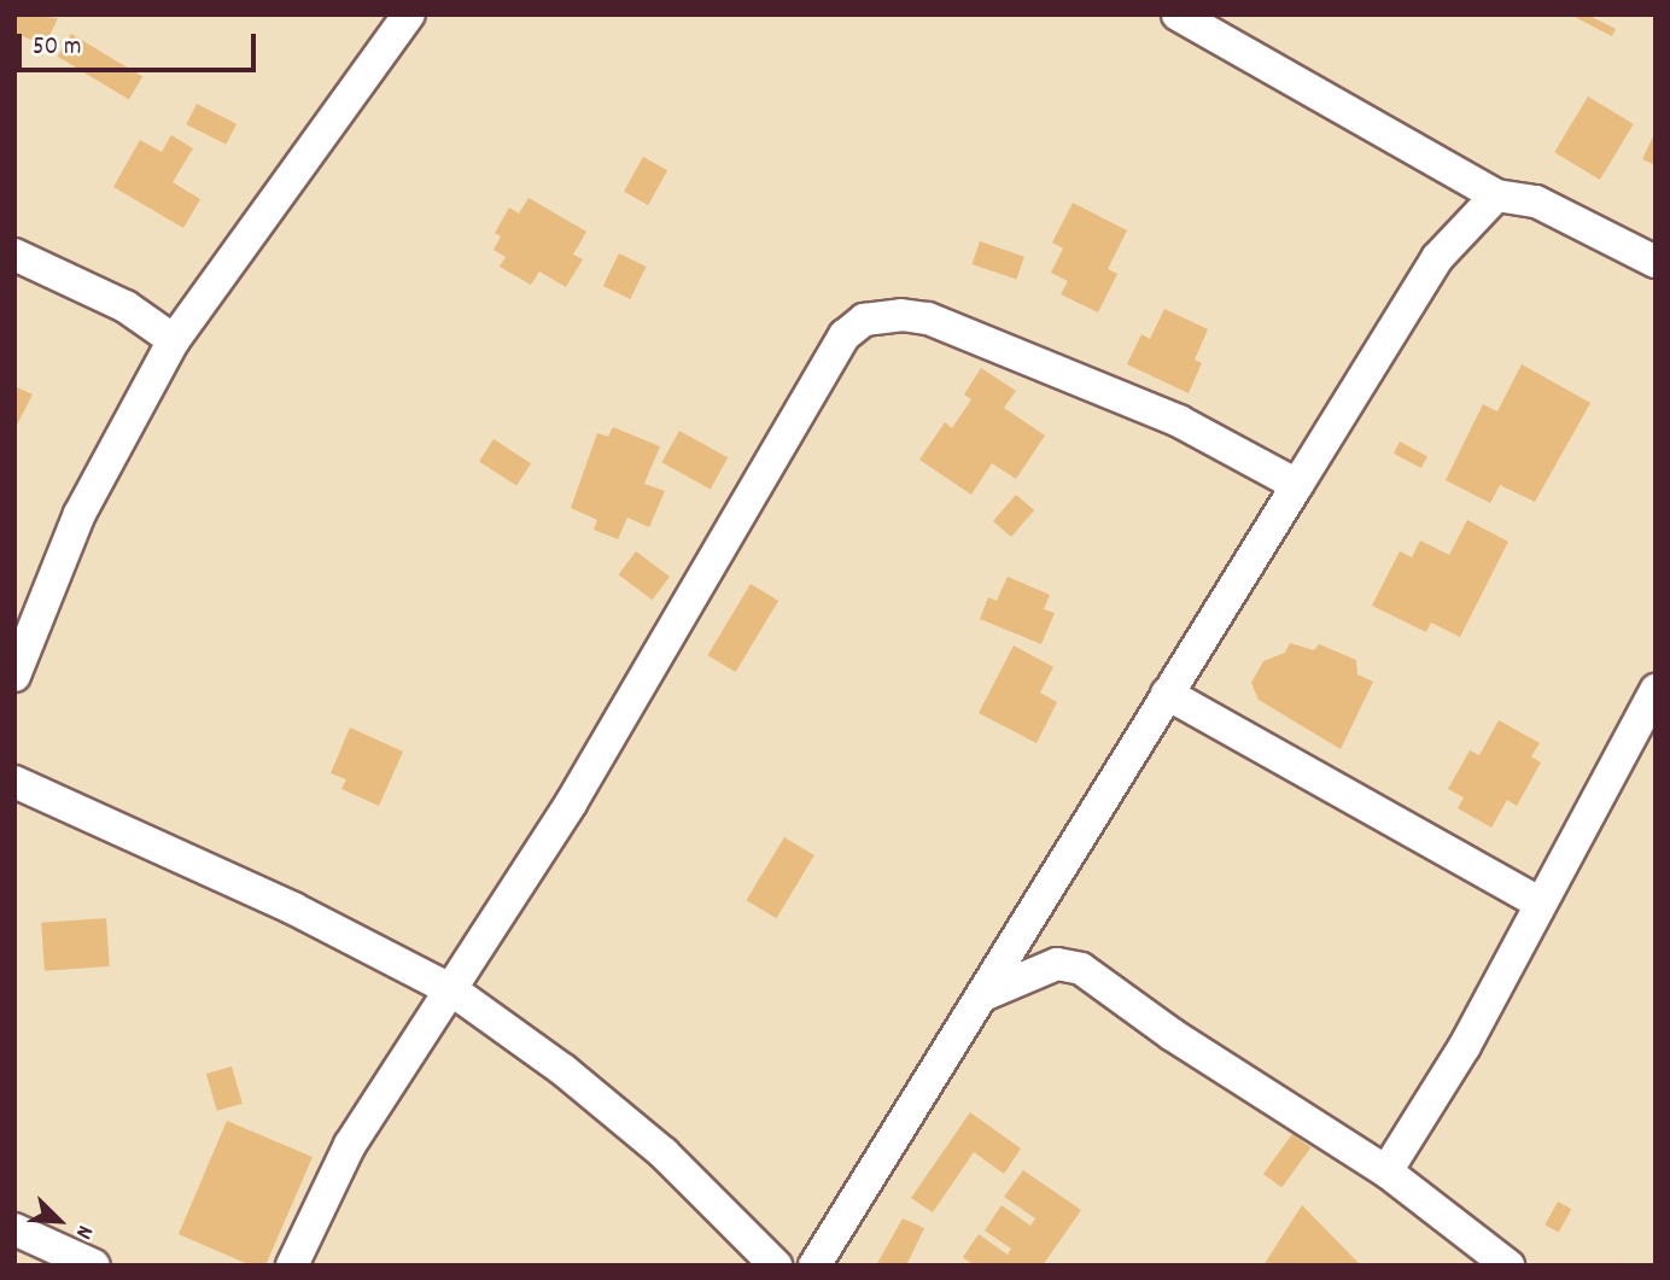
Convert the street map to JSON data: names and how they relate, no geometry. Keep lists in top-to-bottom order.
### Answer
{
  "scale_bar": "50 m",
  "north": "bottom right"
}
